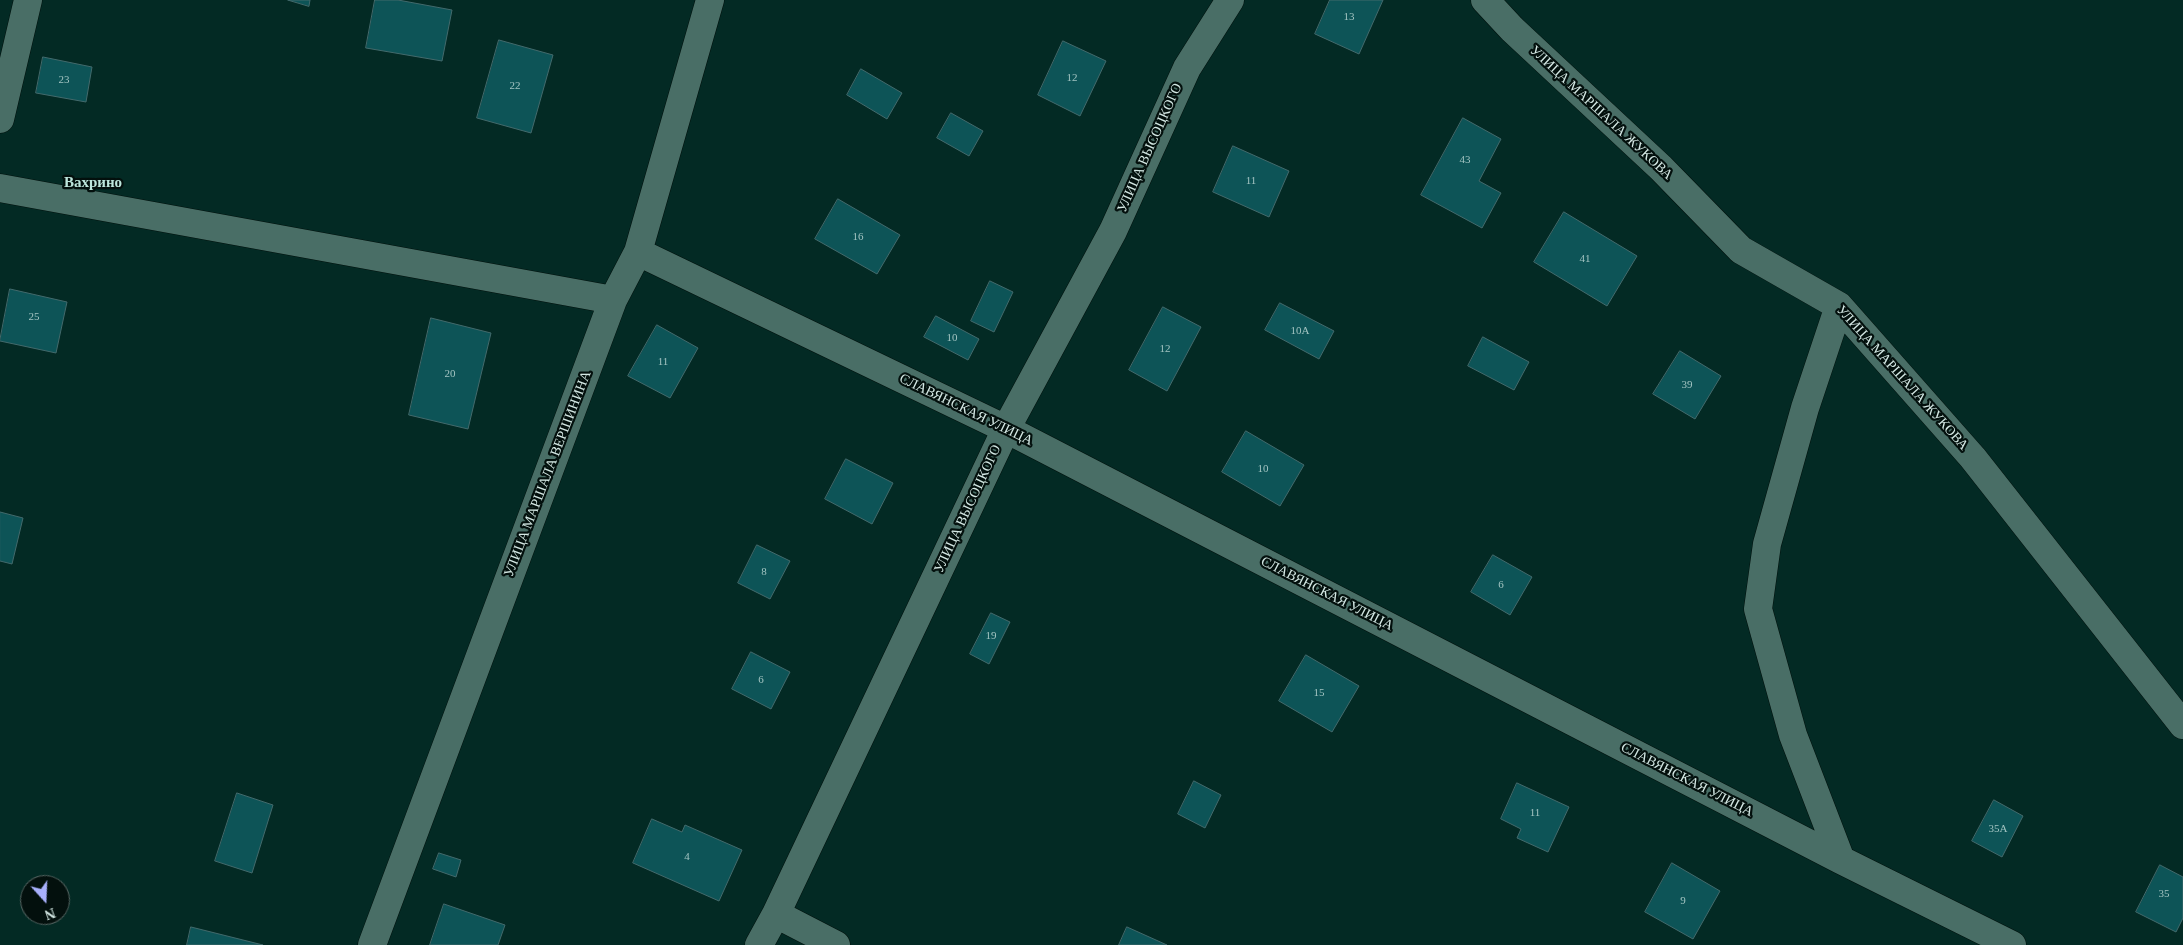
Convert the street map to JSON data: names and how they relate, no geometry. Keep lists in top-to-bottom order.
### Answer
{
  "streets": {
    "street": [
      "УЛИЦА МАРШАЛА ЖУКОВА",
      "УЛИЦА ВЫСОЦКОГО",
      "СЛАВЯНСКАЯ УЛИЦА",
      "УЛИЦА МАРШАЛА ВЕРШИНИНА"
    ]
  },
  "crossings": [
    ["УЛИЦА ВЫСОЦКОГО", "СЛАВЯНСКАЯ УЛИЦА"],
    ["СЛАВЯНСКАЯ УЛИЦА", "УЛИЦА МАРШАЛА ВЕРШИНИНА"]
  ],
  "districts": ["Вахрино"],
  "house_numbers": [
    "13",
    "12",
    "23",
    "22",
    "43",
    "11",
    "16",
    "41",
    "25",
    "10А",
    "10",
    "12",
    "11",
    "20",
    "39",
    "10",
    "8",
    "6",
    "19",
    "6",
    "15",
    "11",
    "35А",
    "4",
    "35",
    "9"
  ],
  "north": "bottom"
}
